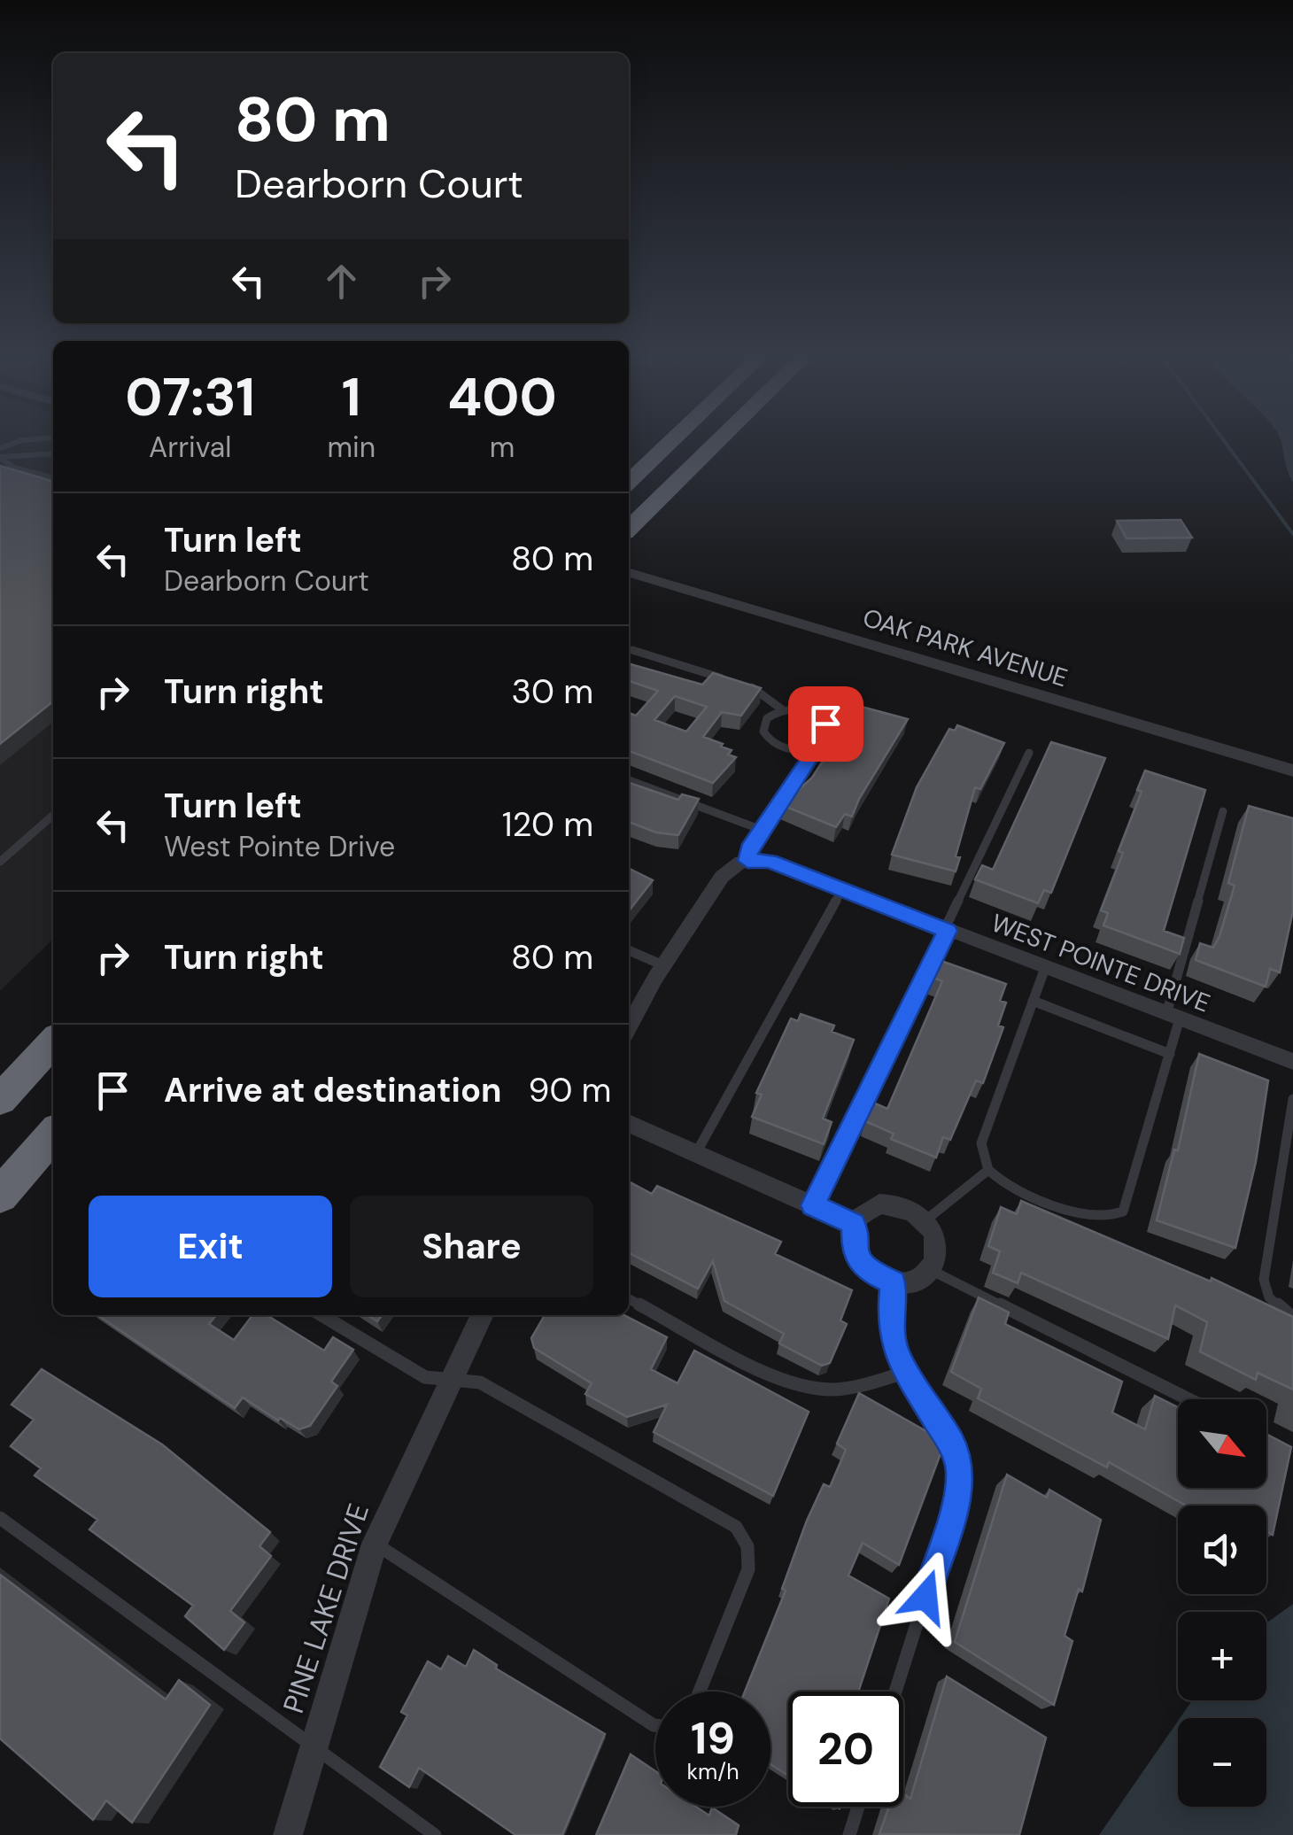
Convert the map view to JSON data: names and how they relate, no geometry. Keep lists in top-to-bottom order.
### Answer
{
  "streets": {
    "street": ["OAK PARK AVENUE", "WEST POINTE DRIVE", "PINE LAKE DRIVE"]
  },
  "north": "bottom right",
  "page": {
    "turn": ["80 m", "Dearborn Court"],
    "eta": [
      "07:31",
      "Arrival",
      "1",
      "min",
      "400",
      "m"
    ],
    "list": [
      {
        "name": "Turn left",
        "note": "Dearborn Court",
        "value": "80 m"
      },
      {
        "name": "Turn right",
        "value": "30 m"
      },
      {
        "name": "Turn left",
        "note": "West Pointe Drive",
        "value": "120 m"
      },
      {
        "name": "Turn right",
        "value": "80 m"
      },
      {
        "name": "Arrive at destination",
        "value": "90 m"
      }
    ],
    "buttons": ["Exit", "Share"],
    "map_buttons": ["+", "−"],
    "speed": "19 km/h",
    "limit": "20"
  }
}
